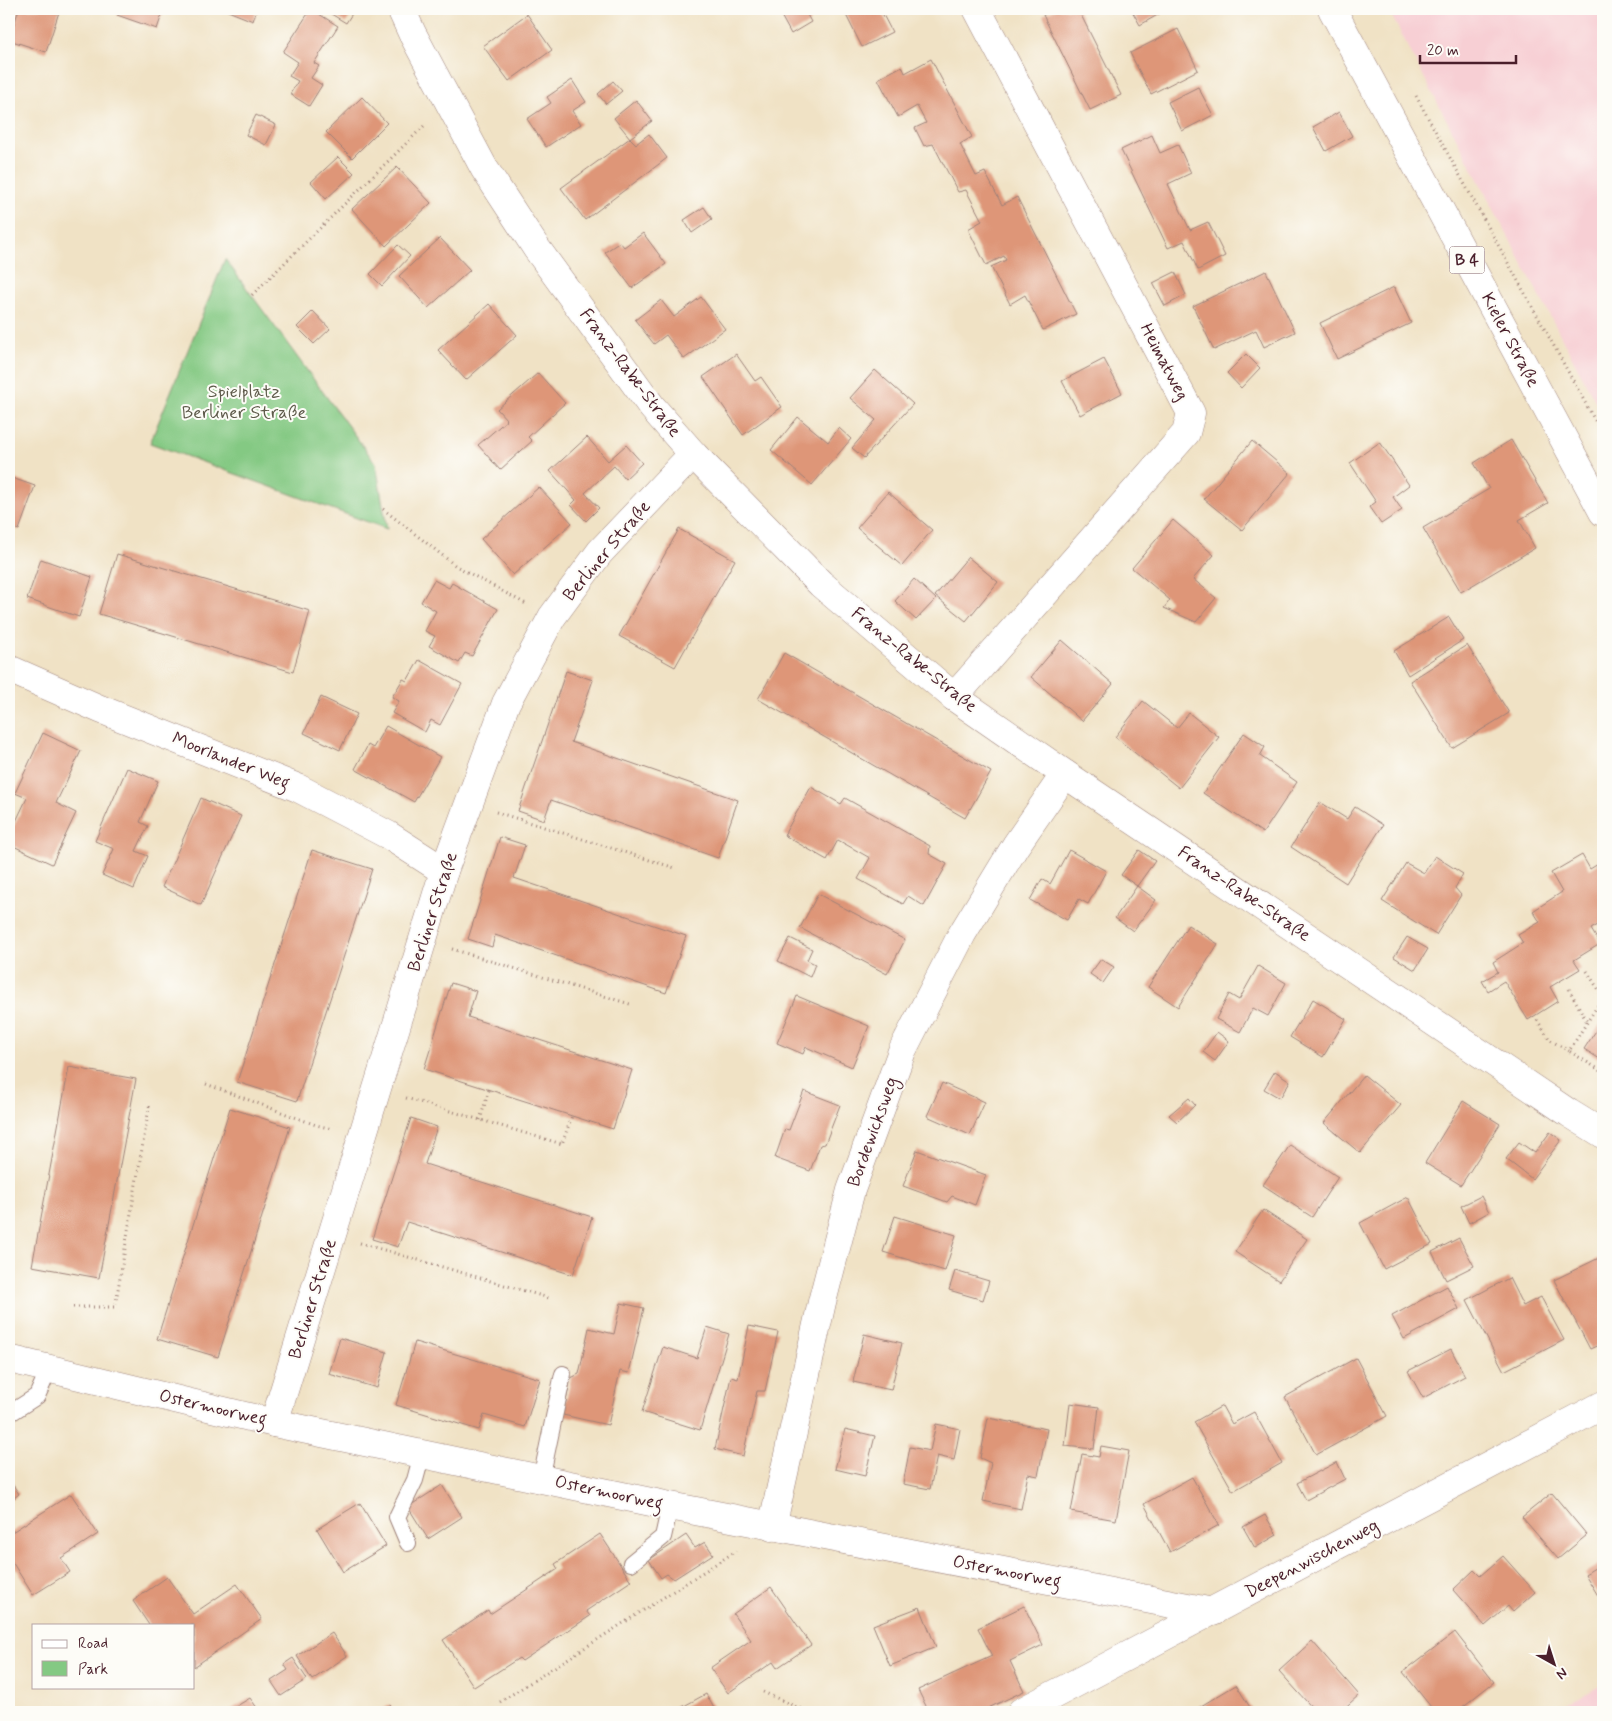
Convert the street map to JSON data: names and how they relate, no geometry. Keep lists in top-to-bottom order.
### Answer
{
  "streets": {
    "street": [
      "B 4",
      "Kieler Straße",
      "Heimatweg",
      "Franz-Rabe-Straße",
      "Berliner Straße",
      "Moorlander Weg",
      "Bordewicksweg",
      "Ostermoorweg",
      "Deepenwischenweg"
    ]
  },
  "crossings": [
    ["Heimatweg", "Franz-Rabe-Straße"],
    ["Franz-Rabe-Straße", "Berliner Straße"],
    ["Franz-Rabe-Straße", "Bordewicksweg"],
    ["Berliner Straße", "Moorlander Weg"],
    ["Berliner Straße", "Ostermoorweg"],
    ["Bordewicksweg", "Ostermoorweg"],
    ["Ostermoorweg", "Deepenwischenweg"]
  ],
  "parks": ["Spielplatz Berliner Straße"],
  "legend": ["Road", "Park"],
  "scale_bar": "20 m",
  "north": "bottom right"
}
